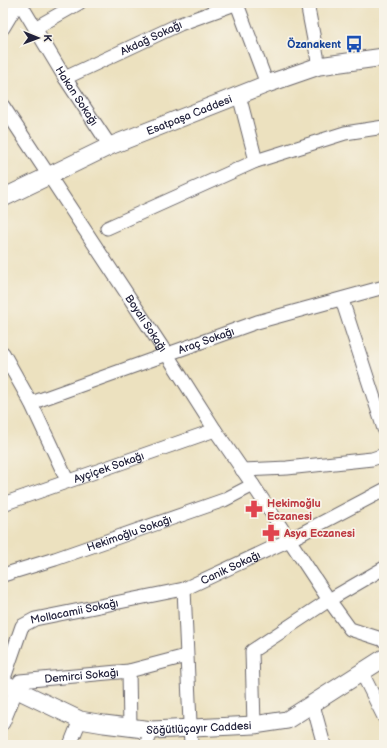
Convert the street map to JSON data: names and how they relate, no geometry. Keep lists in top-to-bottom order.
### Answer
{
  "streets": {
    "street": [
      "Akdağ Sokağı",
      "Hakan Sokağı",
      "Esatpaşa Caddesi",
      "Boyalı Sokağı",
      "Araç Sokağı",
      "Ayçiçek Sokağı",
      "Hekimoğlu Sokağı",
      "Canik Sokağı",
      "Mollacamii Sokağı",
      "Demirci Sokağı",
      "Söğütlüçayır Caddesi"
    ]
  },
  "crossings": [
    ["Akdağ Sokağı", "Hakan Sokağı"],
    ["Hakan Sokağı", "Esatpaşa Caddesi"],
    ["Esatpaşa Caddesi", "Boyalı Sokağı"],
    ["Boyalı Sokağı", "Araç Sokağı"],
    ["Boyalı Sokağı", "Ayçiçek Sokağı"],
    ["Canik Sokağı", "Mollacamii Sokağı"],
    ["Mollacamii Sokağı", "Demirci Sokağı"],
    ["Mollacamii Sokağı", "Söğütlüçayır Caddesi"],
    ["Demirci Sokağı", "Söğütlüçayır Caddesi"]
  ],
  "places": {
    "bus stop": ["Özanakent"],
    "pharmacy": ["Hekimoğlu Eczanesi", "Asya Eczanesi"]
  },
  "north": "right"
}
